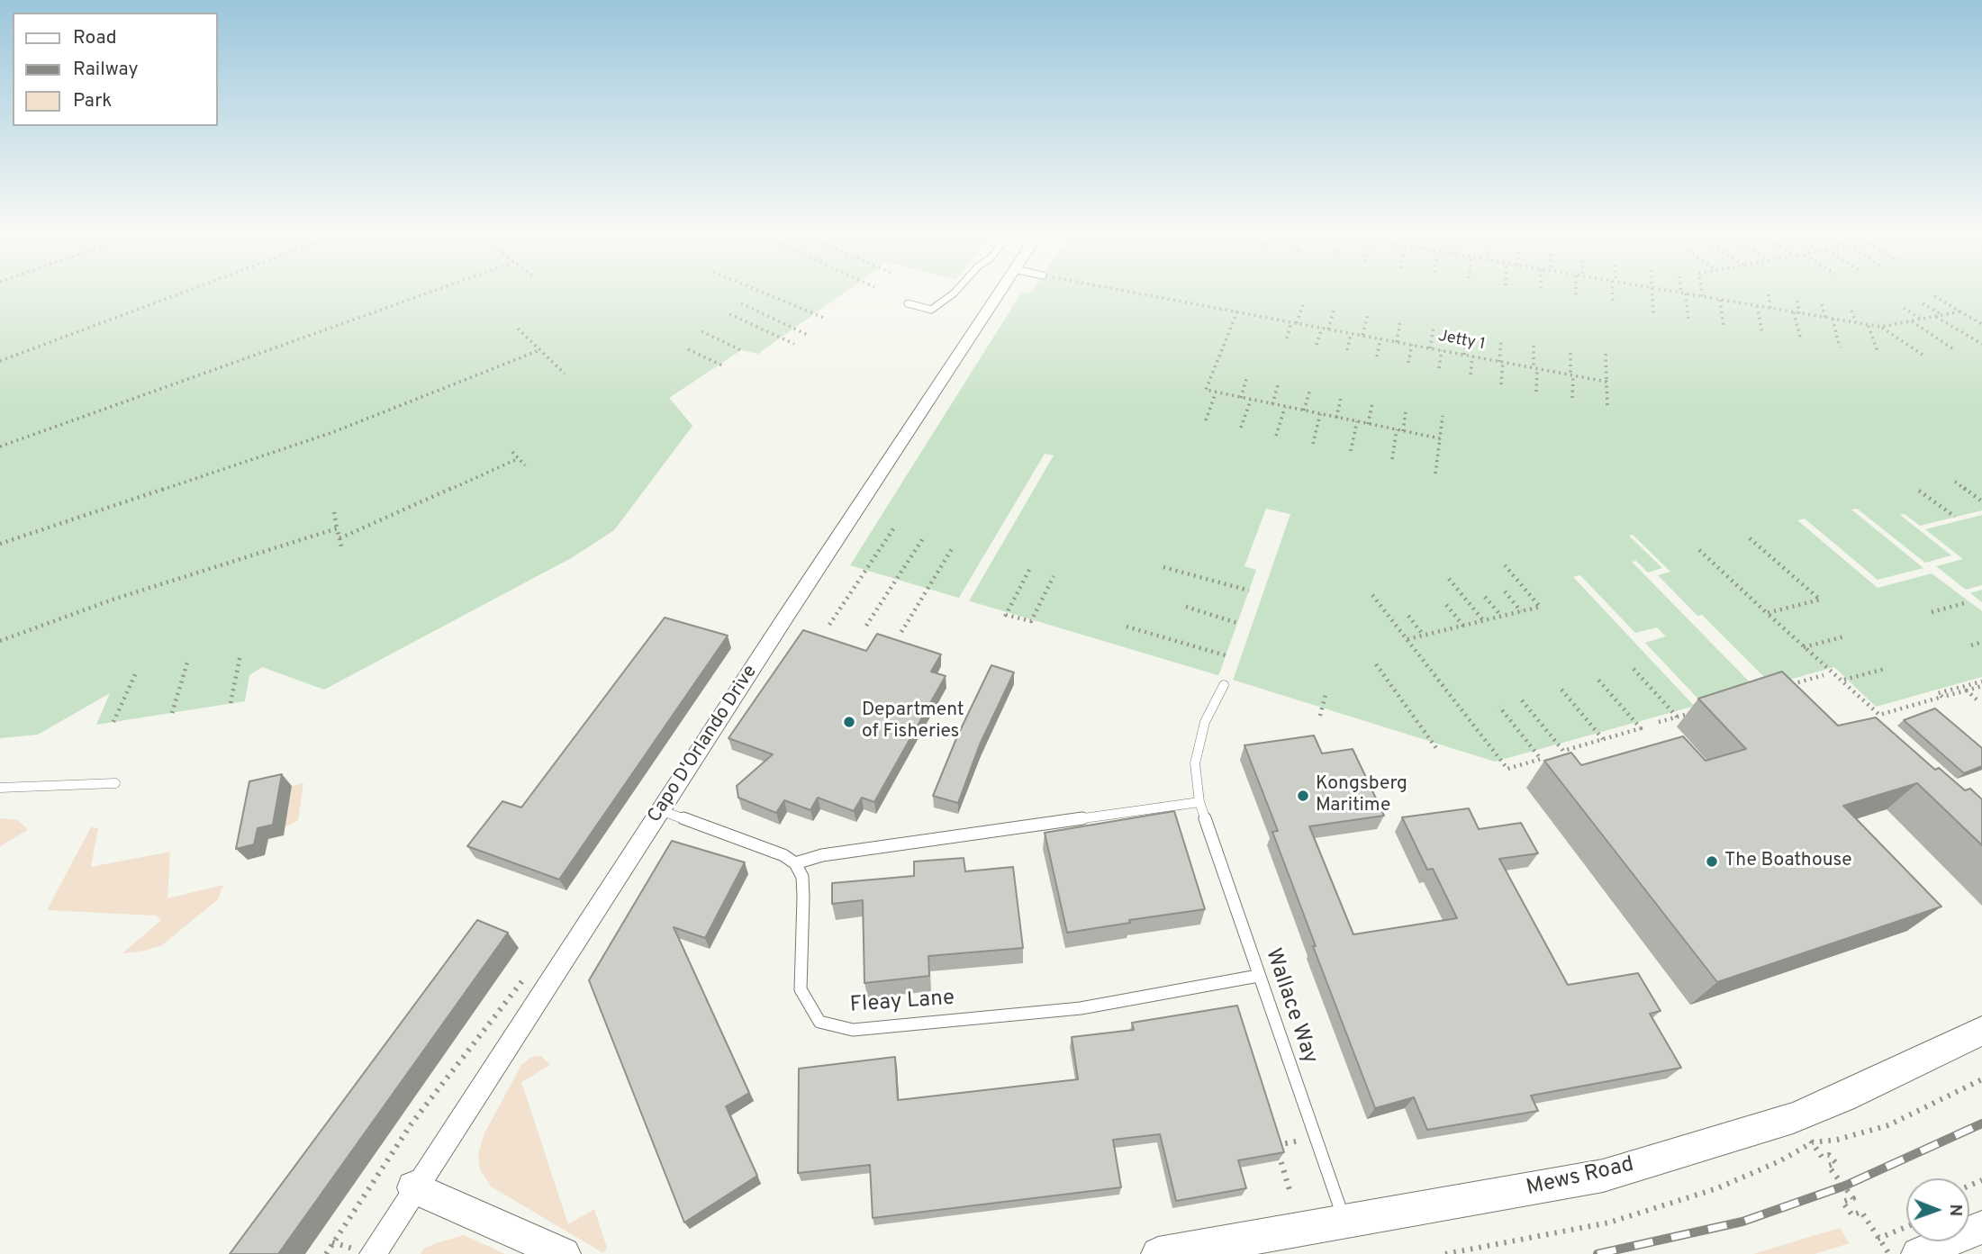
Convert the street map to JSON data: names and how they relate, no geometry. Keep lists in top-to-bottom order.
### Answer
{
  "streets": {
    "street": ["Capo D'Orlando Drive", "Mews Road"],
    "lane": ["Fleay Lane", "Wallace Way"],
    "path": ["Jetty 1"]
  },
  "crossings": [
    ["Fleay Lane", "Wallace Way"],
    ["Wallace Way", "Mews Road"]
  ],
  "places": ["Department of Fisheries", "Kongsberg Maritime", "The Boathouse"],
  "legend": ["Road", "Railway", "Park"],
  "north": "right"
}
